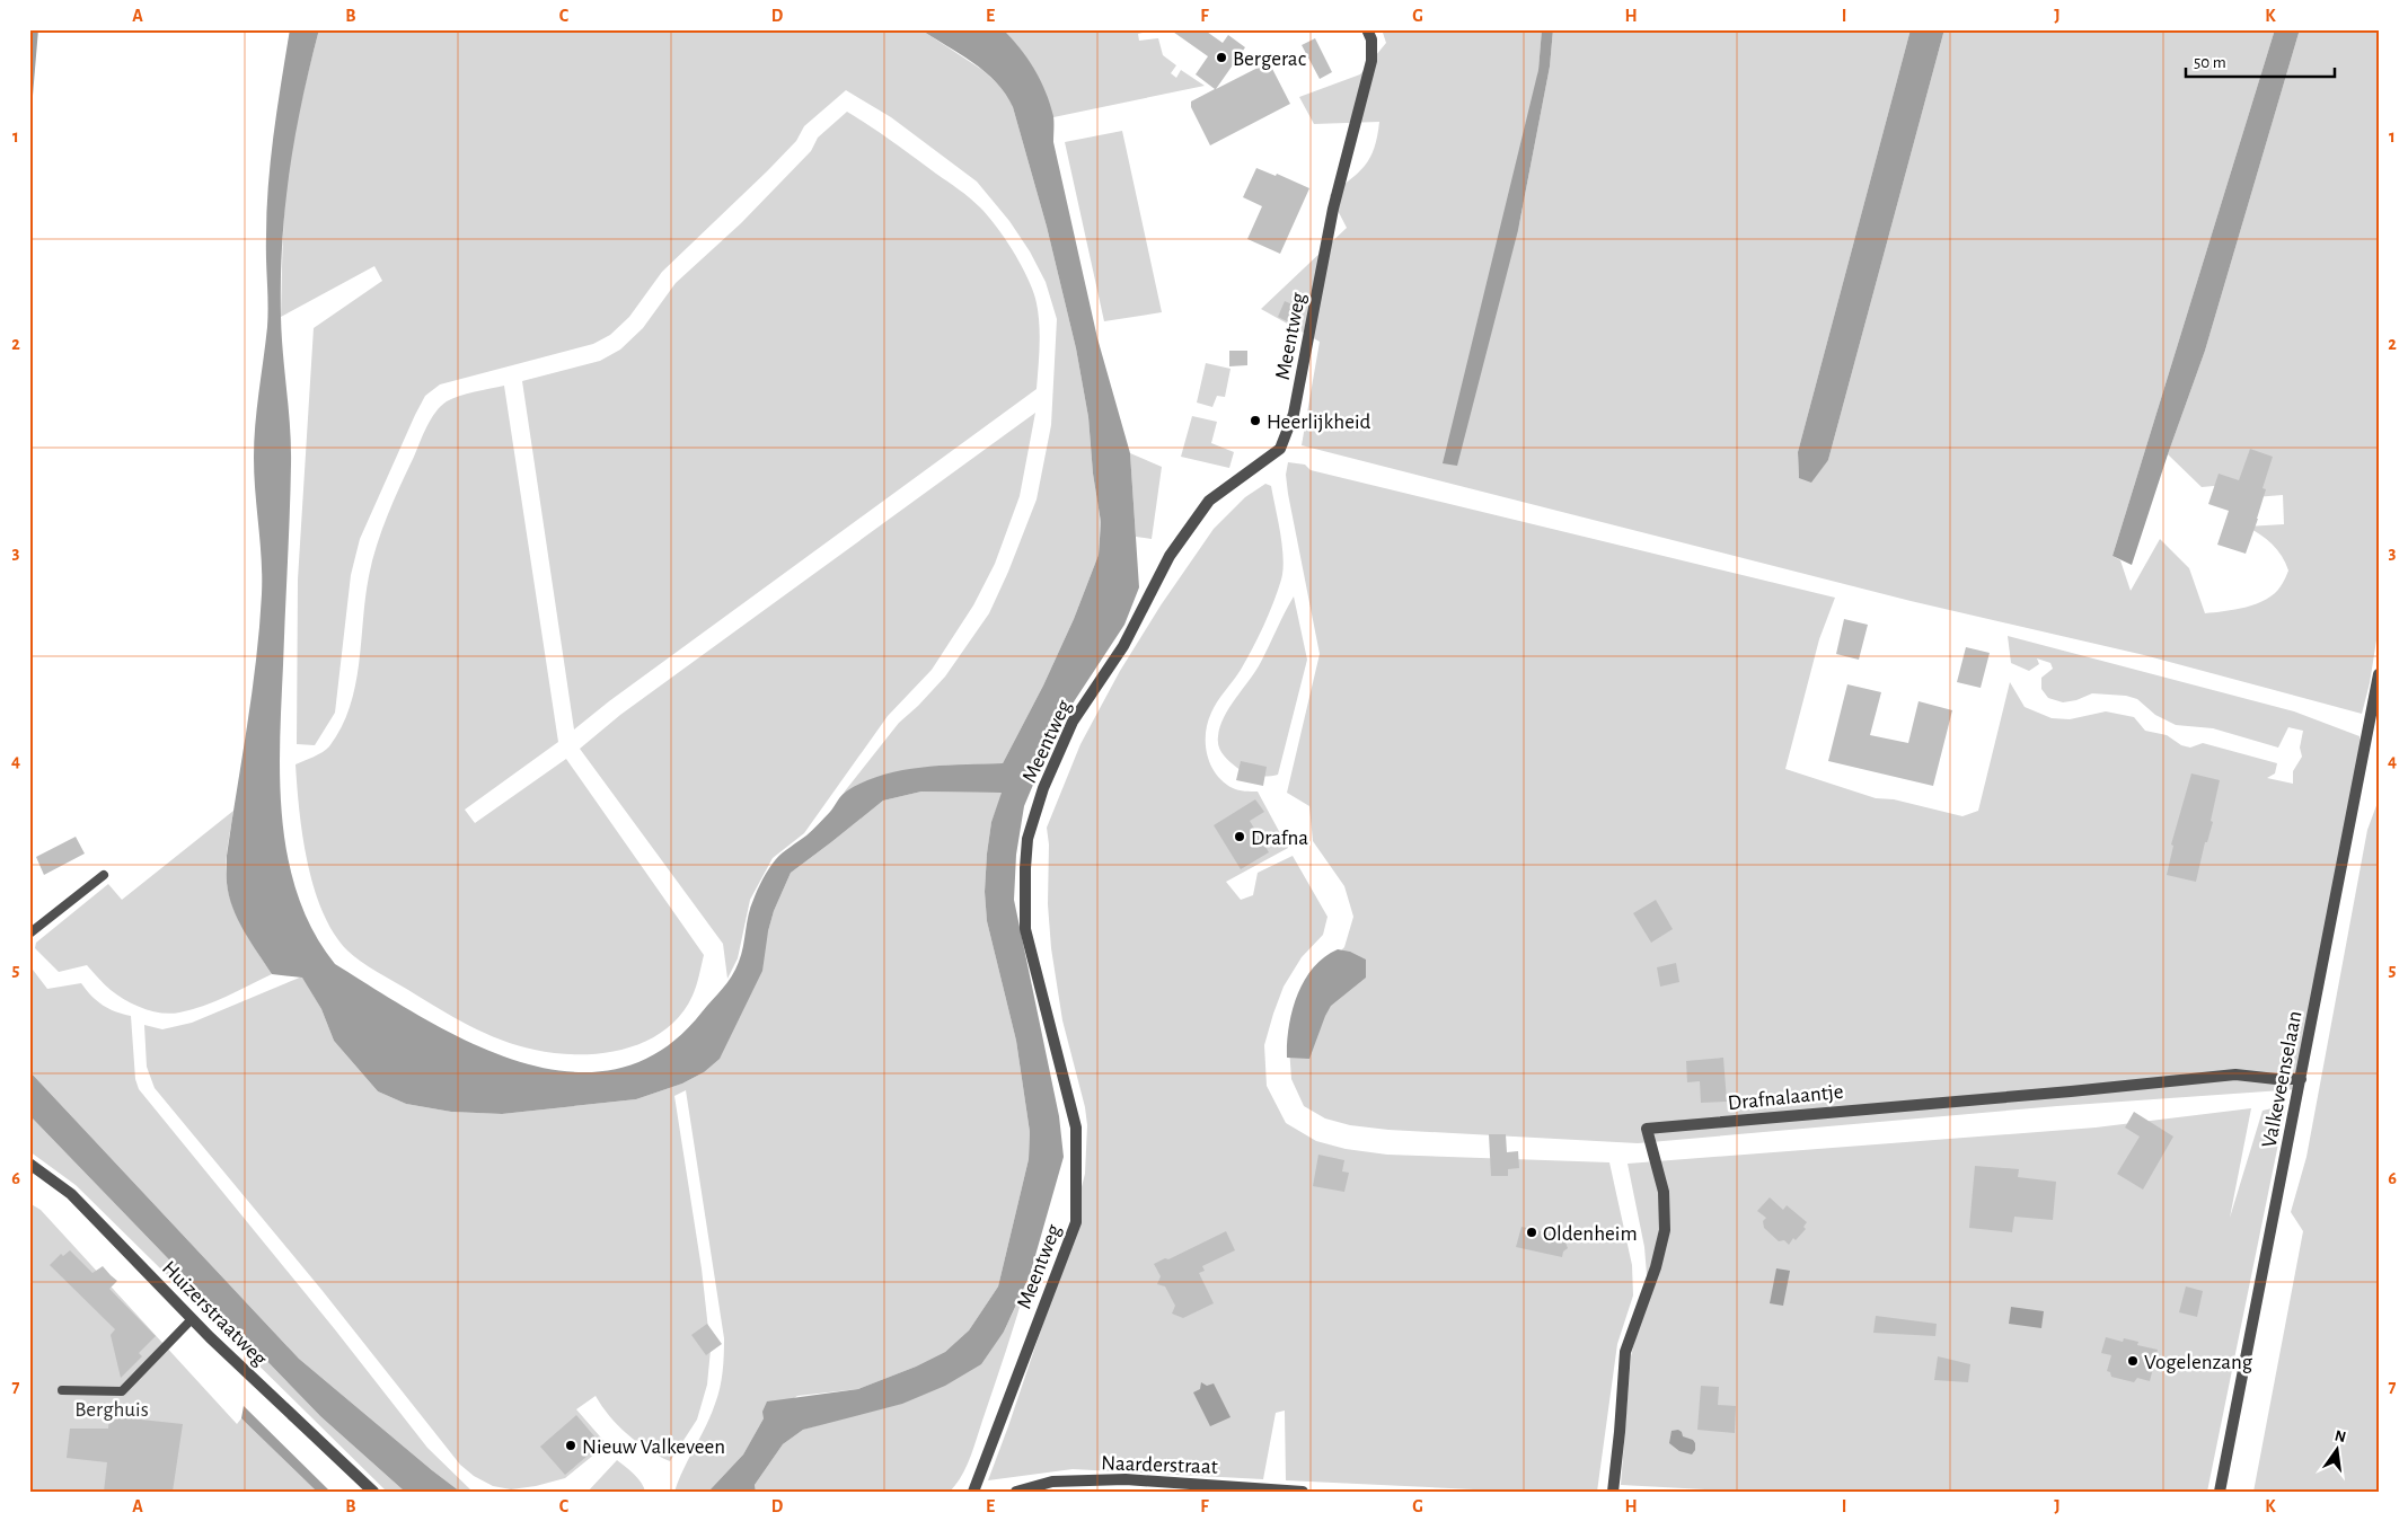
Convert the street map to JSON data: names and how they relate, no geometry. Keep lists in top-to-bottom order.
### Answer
{
  "streets": {
    "street": [
      "Meentweg",
      "Valkeveenselaan",
      "Drafnalaantje",
      "Huizerstraatweg",
      "Naarderstraat"
    ]
  },
  "crossings": [
    ["Valkeveenselaan", "Drafnalaantje"]
  ],
  "parks": ["Berghuis"],
  "places": [
    "Bergerac",
    "Heerlijkheid",
    "Drafna",
    "Oldenheim",
    "Vogelenzang",
    "Nieuw Valkeveen"
  ],
  "scale_bar": "50 m",
  "north": "top",
  "grid": {
    "columns": [
      "A",
      "B",
      "C",
      "D",
      "E",
      "F",
      "G",
      "H",
      "I",
      "J",
      "K"
    ],
    "rows": [
      "1",
      "2",
      "3",
      "4",
      "5",
      "6",
      "7"
    ]
  }
}
